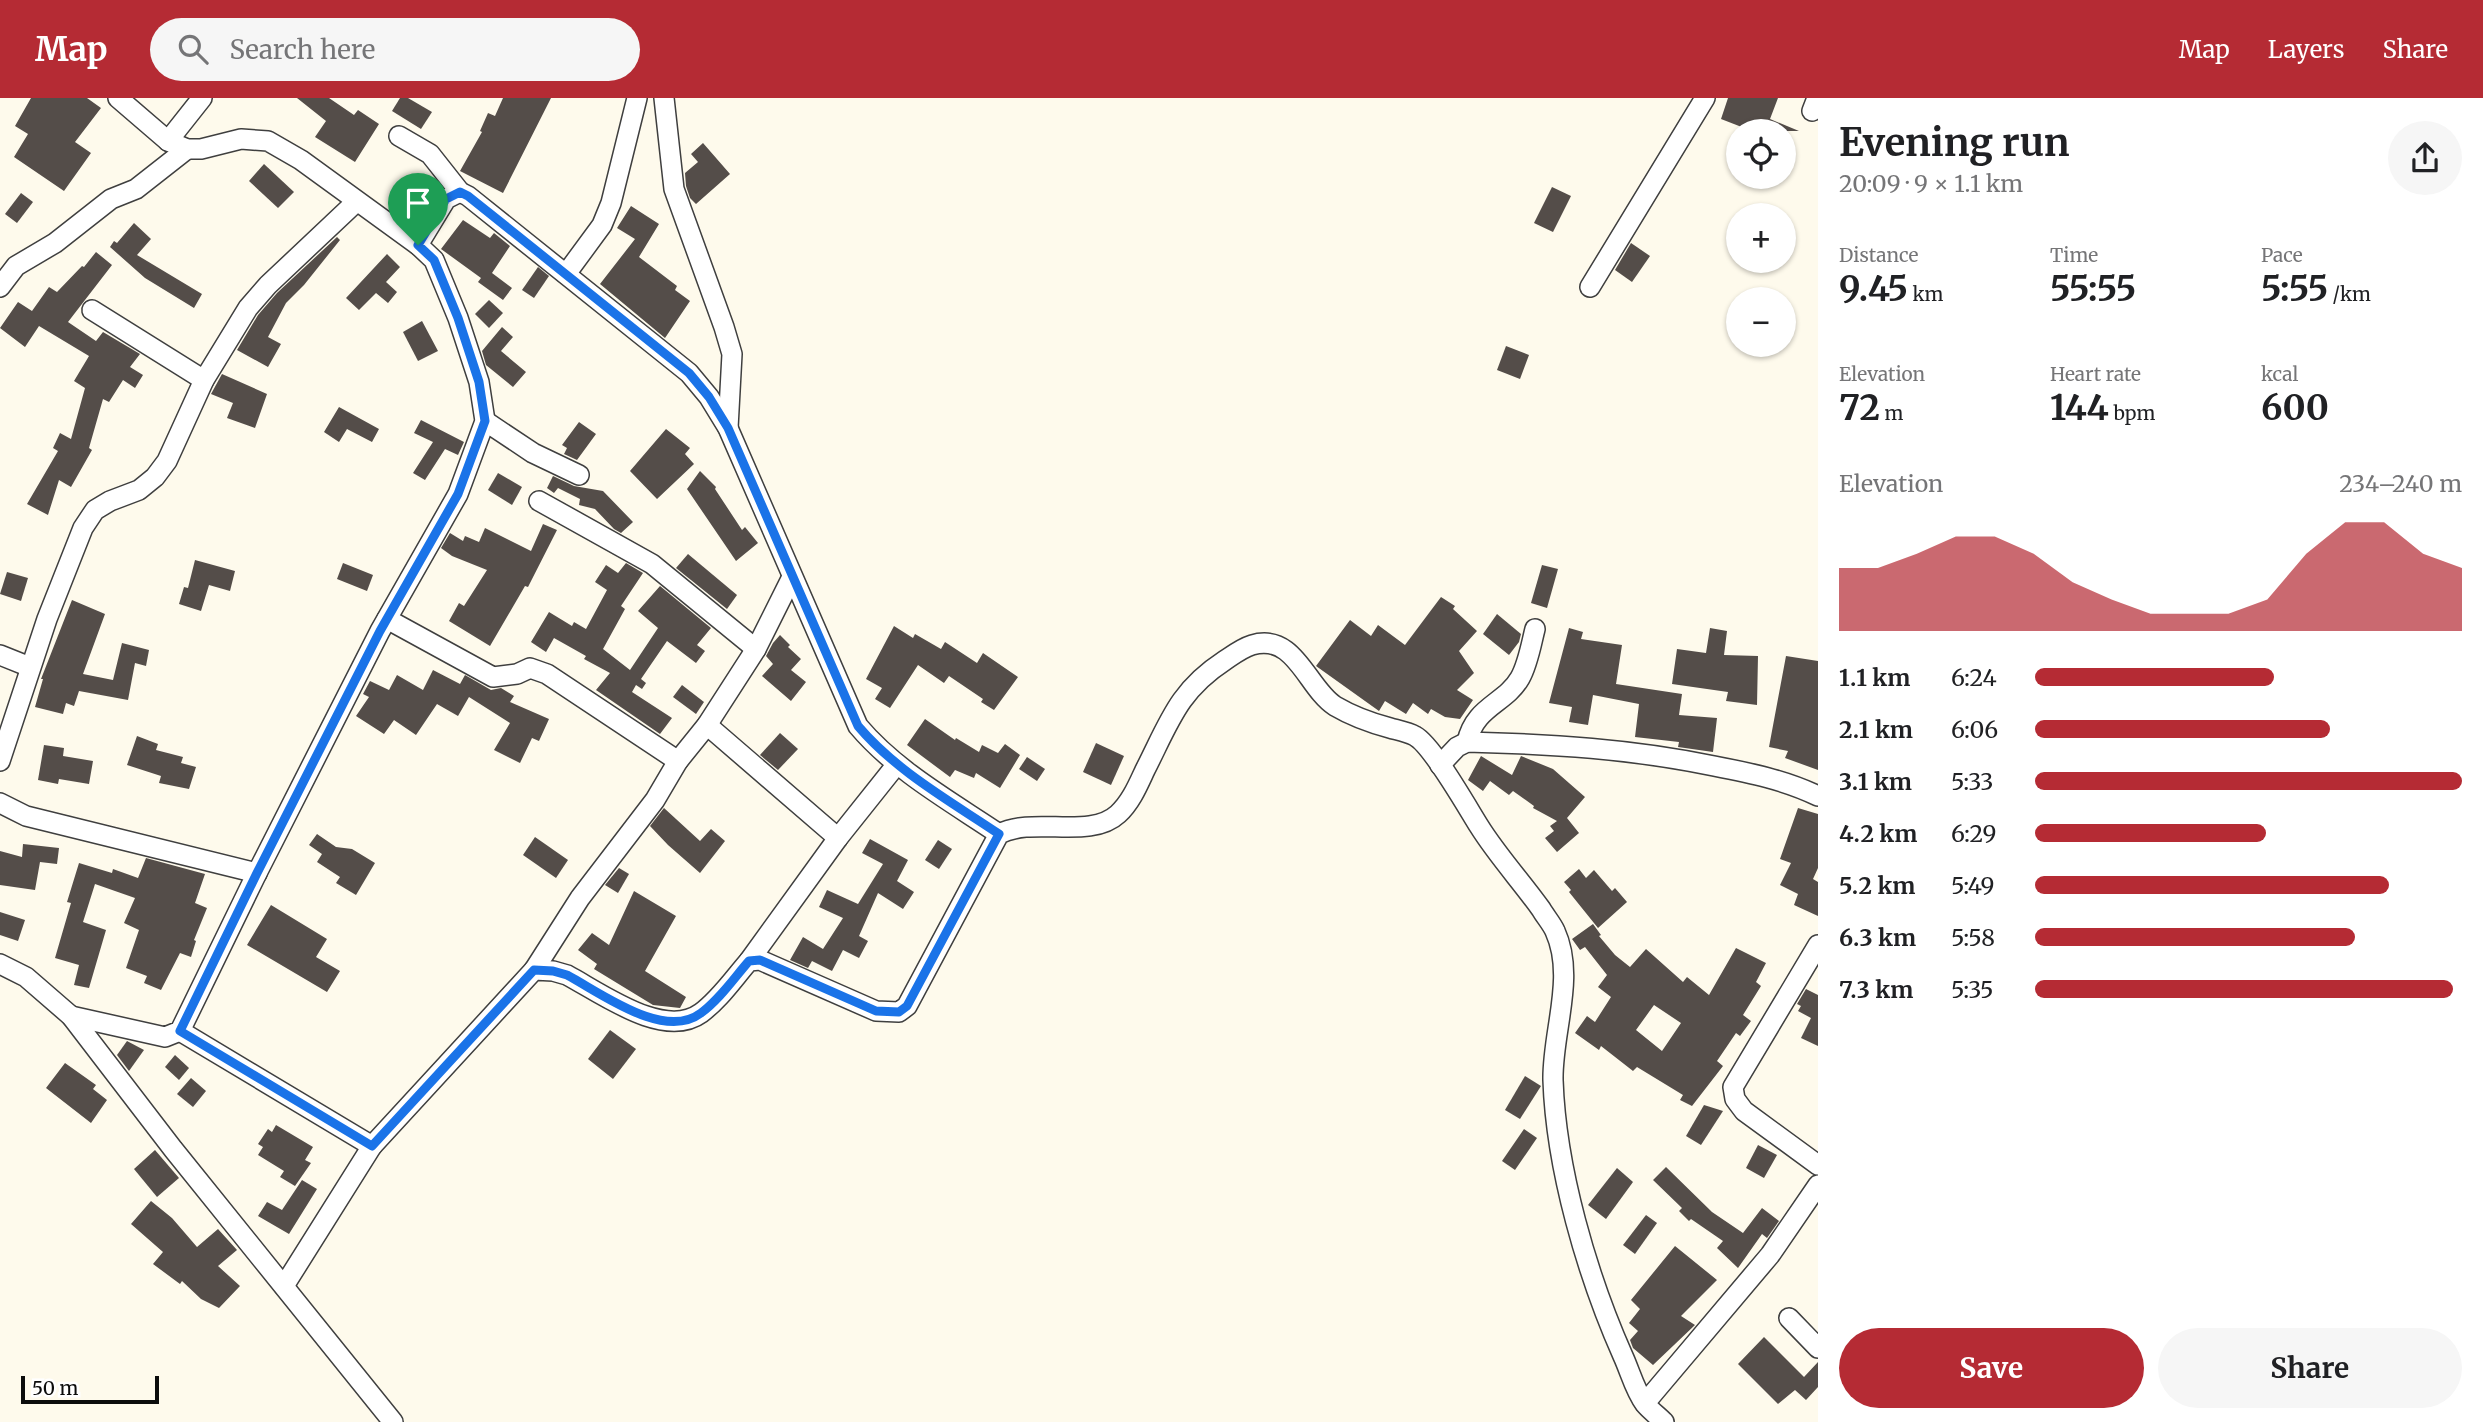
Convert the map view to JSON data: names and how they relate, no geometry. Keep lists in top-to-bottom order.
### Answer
{
  "scale_bar": "50 m",
  "page": {
    "header": "Map",
    "search": "Search here",
    "nav": ["Map", "Layers", "Share"],
    "heading": ["Evening run", "20:09 · 9 × 1.1 km"],
    "map_buttons": ["+", "−"],
    "stats": [
      ["Distance", "9.45 km"],
      ["Time", "55:55"],
      ["Pace", "5:55 /km"],
      ["Elevation", "72 m"],
      ["Heart rate", "144 bpm"],
      ["kcal", "600"]
    ],
    "chart": ["Elevation", "234–240 m"],
    "list": [
      {
        "name": "1.1 km",
        "note": "6:24"
      },
      {
        "name": "2.1 km",
        "note": "6:06"
      },
      {
        "name": "3.1 km",
        "note": "5:33"
      },
      {
        "name": "4.2 km",
        "note": "6:29"
      },
      {
        "name": "5.2 km",
        "note": "5:49"
      },
      {
        "name": "6.3 km",
        "note": "5:58"
      },
      {
        "name": "7.3 km",
        "note": "5:35"
      }
    ],
    "buttons": ["Save", "Share"],
    "scale": "50 m"
  }
}
